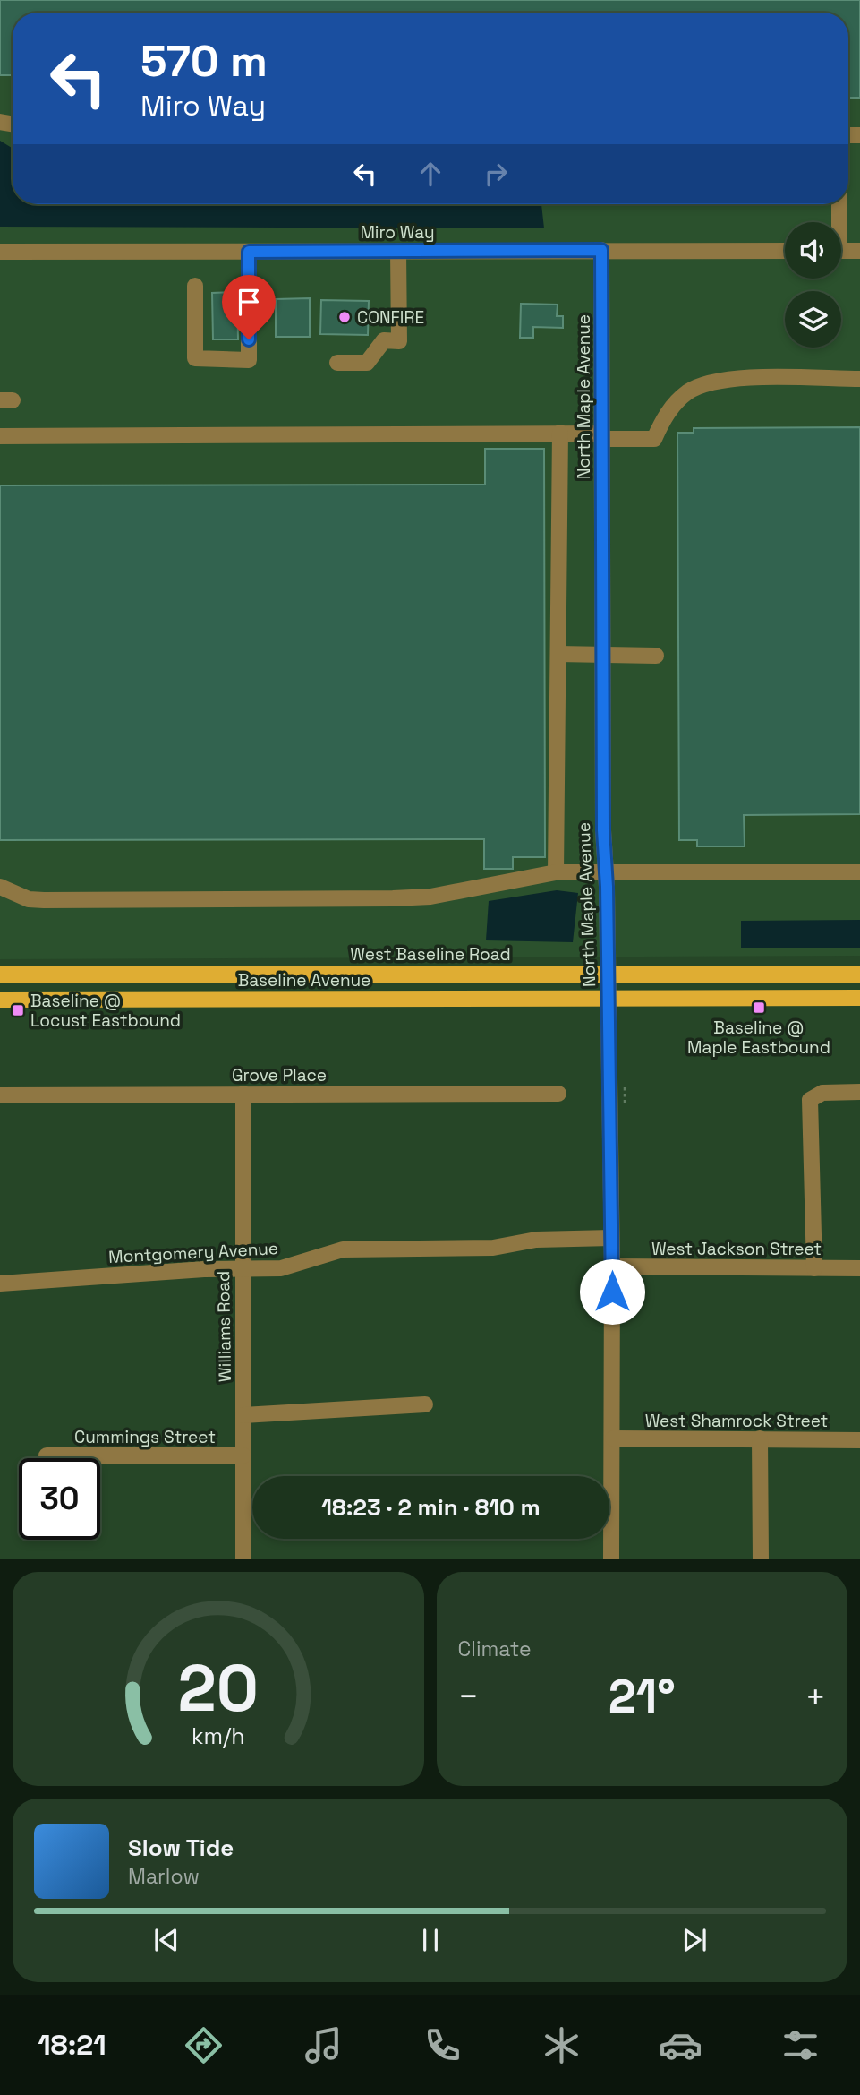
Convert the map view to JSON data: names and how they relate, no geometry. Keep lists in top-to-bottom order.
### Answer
{
  "streets": {
    "main road": ["West Baseline Road", "Baseline Avenue"],
    "street": [
      "Miro Way",
      "North Maple Avenue",
      "Grove Place",
      "West Jackson Street",
      "Montgomery Avenue",
      "Williams Road",
      "West Shamrock Street",
      "Cummings Street"
    ]
  },
  "crossings": [
    ["Miro Way", "North Maple Avenue"],
    ["North Maple Avenue", "West Baseline Road"],
    ["North Maple Avenue", "Baseline Avenue"],
    ["North Maple Avenue", "West Jackson Street"],
    ["North Maple Avenue", "Montgomery Avenue"],
    ["North Maple Avenue", "West Shamrock Street"],
    ["Grove Place", "Williams Road"],
    ["Montgomery Avenue", "Williams Road"],
    ["Williams Road", "Cummings Street"]
  ],
  "places": {
    "other": ["CONFIRE"],
    "transit": ["Baseline @ Maple Eastbound", "Baseline @ Locust Eastbound"]
  },
  "page": {
    "turn": ["570 m", "Miro Way"],
    "limit": "30",
    "trip": "18:23 · 2 min · 810 m",
    "tile": "Climate",
    "heat": ["−", "21°", "+"],
    "song": ["Slow Tide", "Marlow"],
    "tabs": "18:21",
    "gauge": ["20", "km/h"]
  }
}
